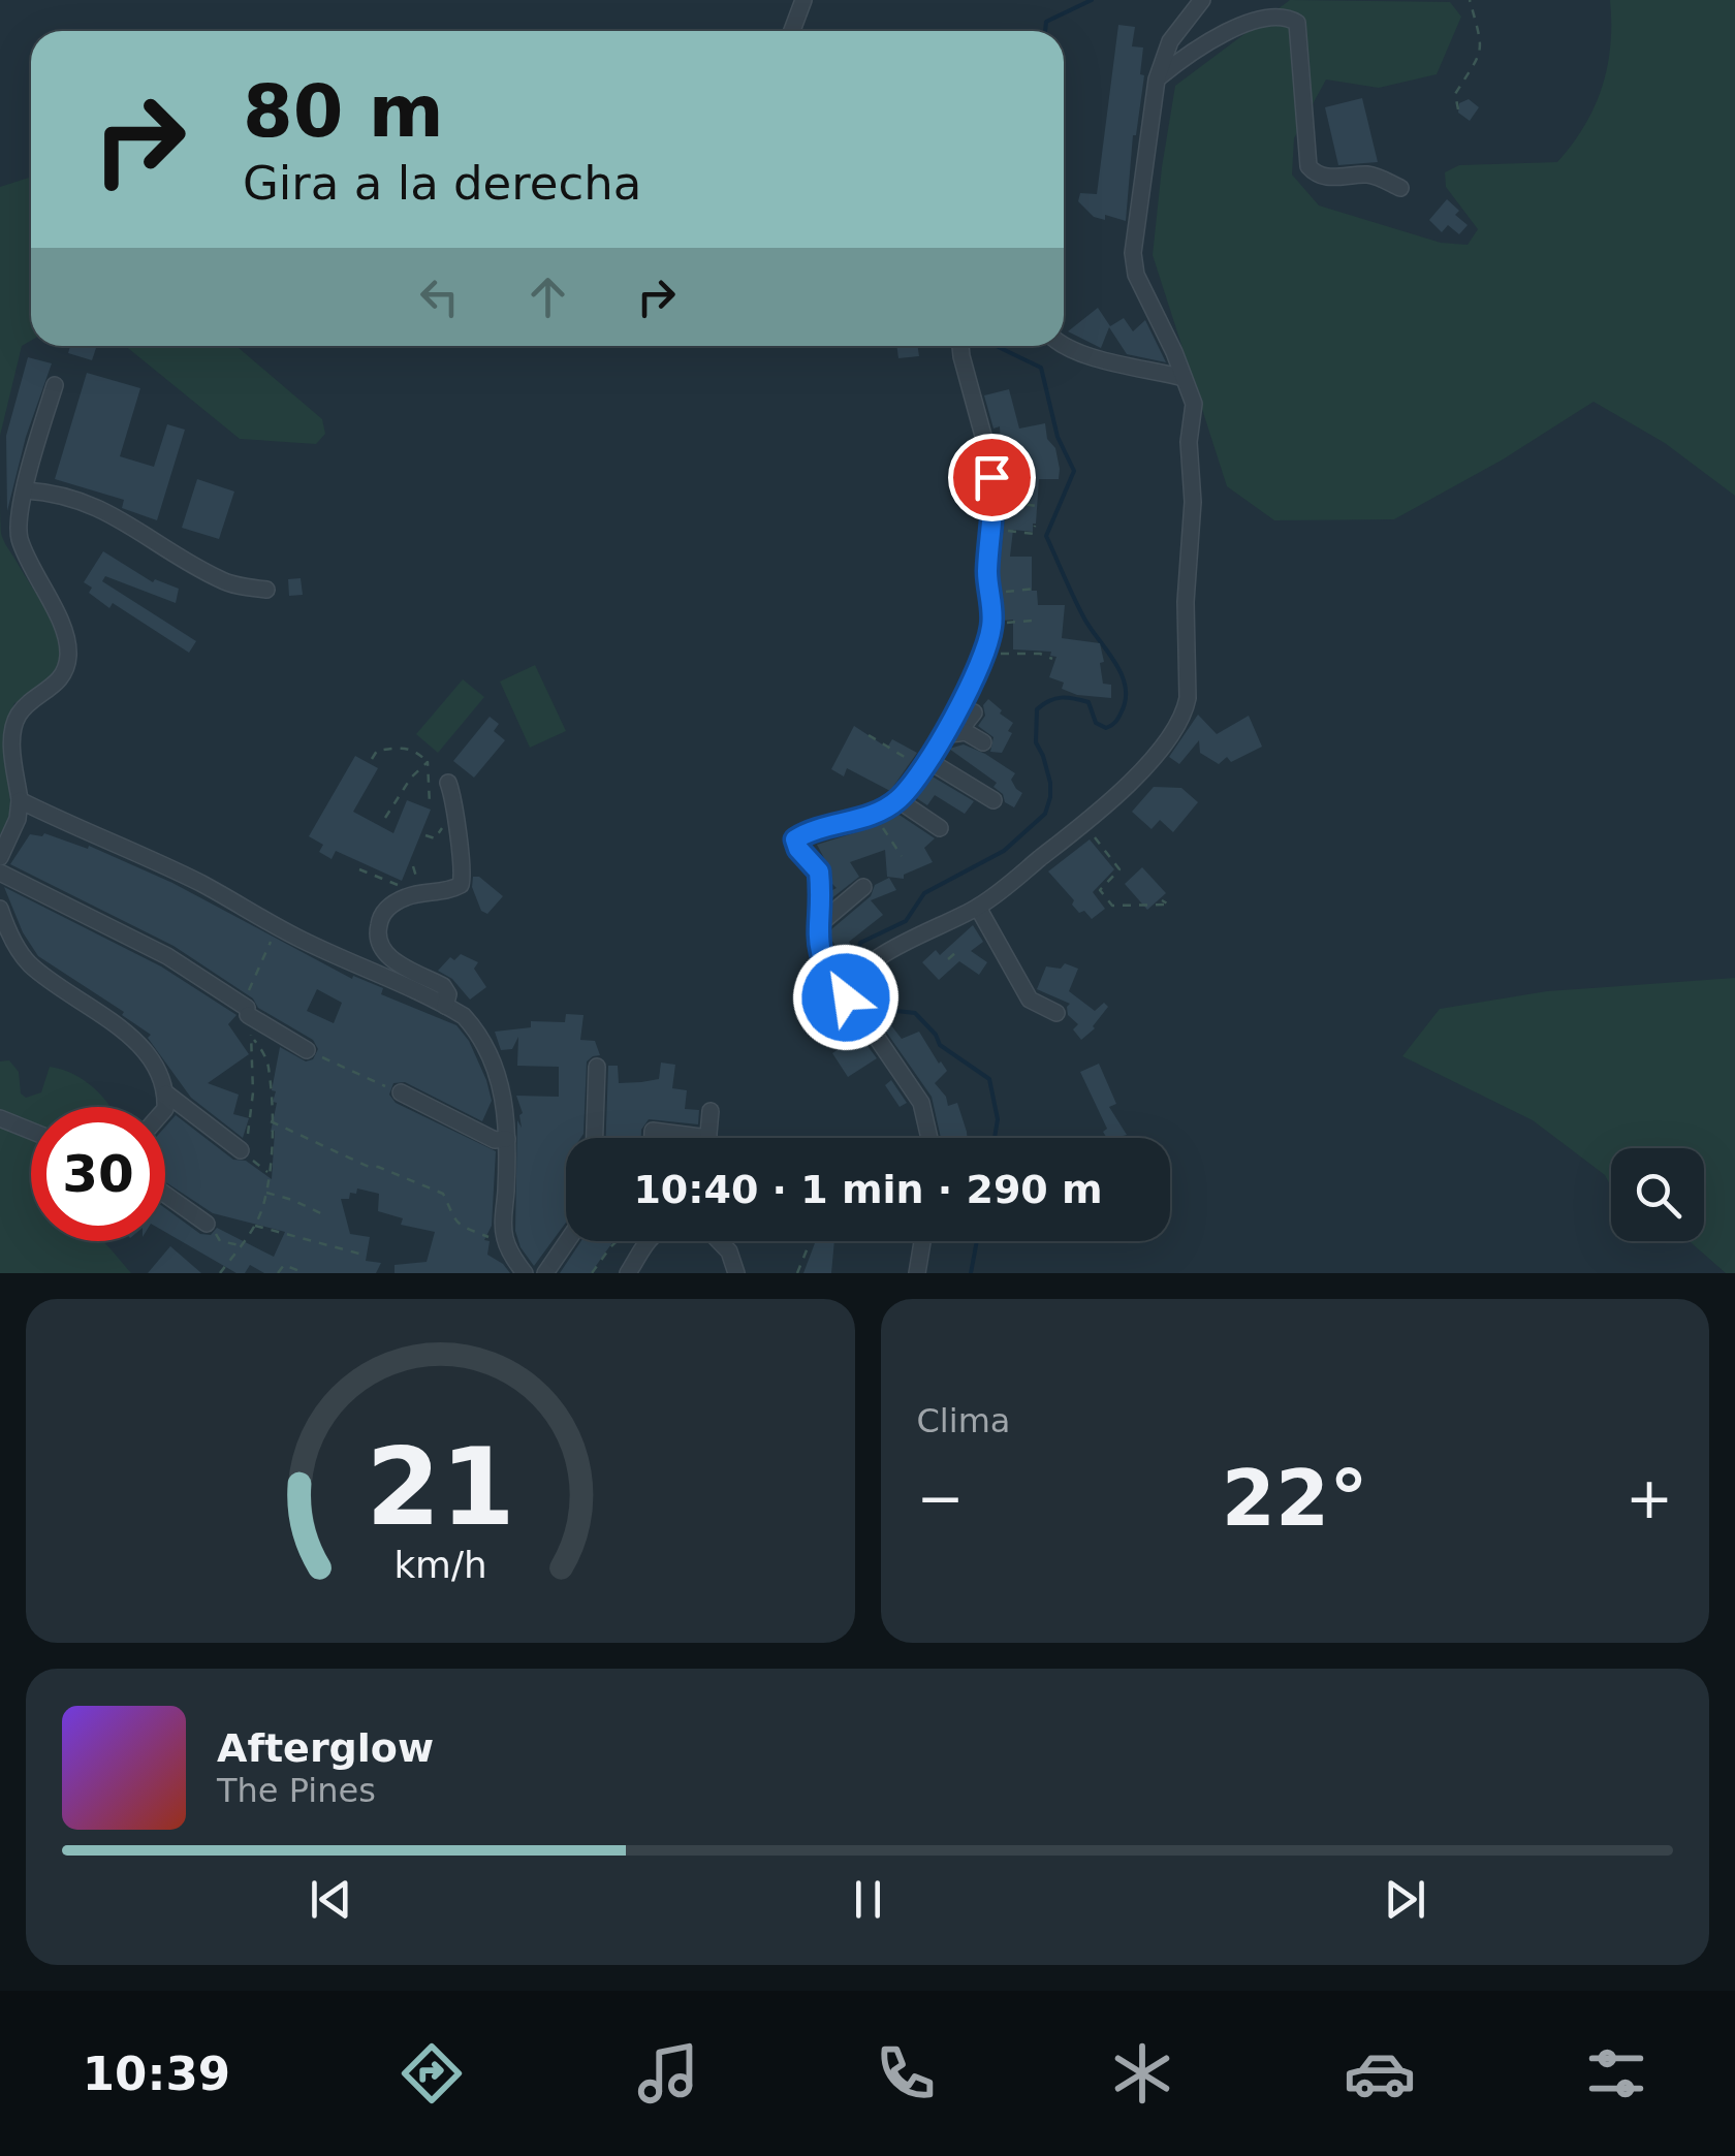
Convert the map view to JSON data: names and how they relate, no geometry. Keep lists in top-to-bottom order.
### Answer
{
  "page": {
    "turn": ["80 m", "Gira a la derecha"],
    "limit": "30",
    "trip": "10:40 · 1 min · 290 m",
    "tile": "Clima",
    "heat": ["−", "22°", "+"],
    "song": ["Afterglow", "The Pines"],
    "tabs": "10:39",
    "gauge": ["21", "km/h"]
  }
}
